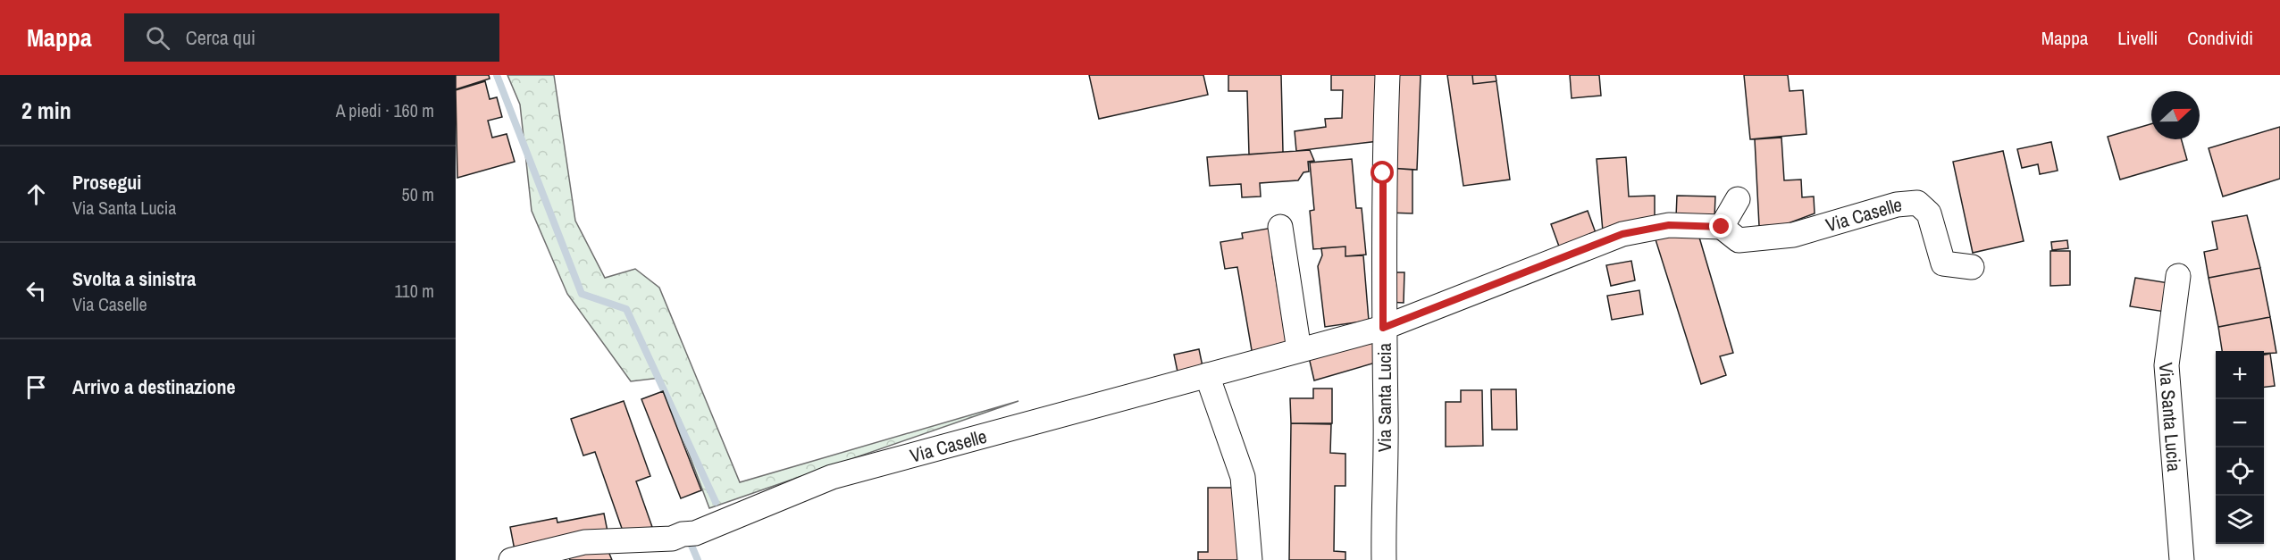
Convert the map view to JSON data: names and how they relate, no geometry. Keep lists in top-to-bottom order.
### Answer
{
  "streets": {
    "street": ["Via Caselle", "Via Santa Lucia"]
  },
  "crossings": [
    ["Via Caselle", "Via Santa Lucia"]
  ],
  "north": "right",
  "page": {
    "header": "Mappa",
    "search": "Cerca qui",
    "nav": ["Mappa", "Livelli", "Condividi"],
    "heading": ["2 min", "A piedi · 160 m"],
    "list": [
      ["Prosegui", "Via Santa Lucia", "50 m"],
      ["Svolta a sinistra", "Via Caselle", "110 m"],
      "Arrivo a destinazione"
    ],
    "map_buttons": ["+", "−"]
  }
}
